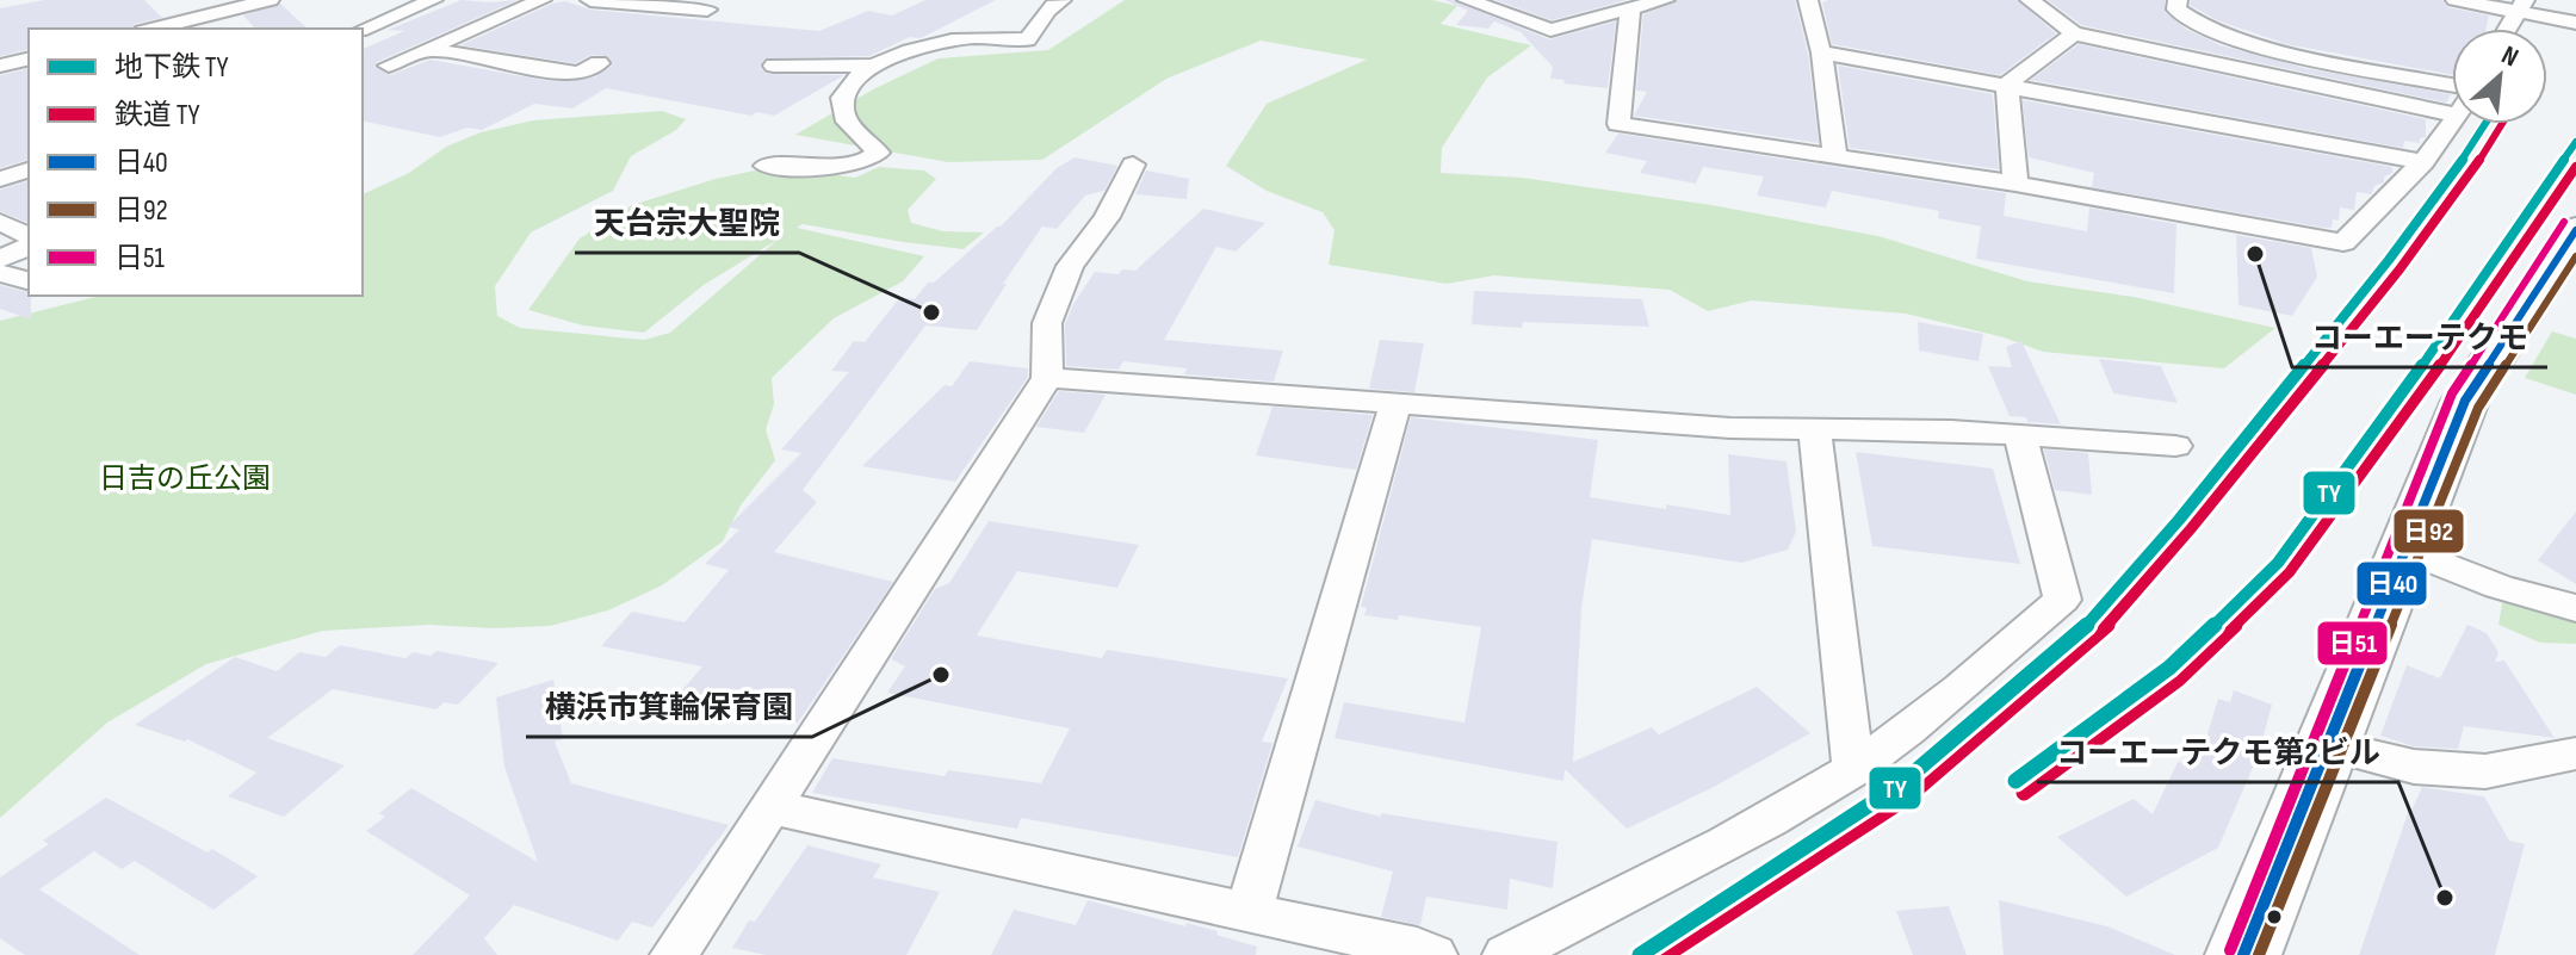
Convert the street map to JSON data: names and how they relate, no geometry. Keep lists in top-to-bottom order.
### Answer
{
  "parks": ["日吉の丘公園"],
  "places": [
    "コーエーテクモ",
    "天台宗大聖院",
    "横浜市箕輪保育園",
    "コーエーテクモ第2ビル"
  ],
  "lines": [
    "metro line TY",
    "rail line TY",
    "transit line 日51",
    "transit line 日40",
    "transit line 日92"
  ],
  "legend": [
    "地下鉄 TY",
    "鉄道 TY",
    "日40",
    "日92",
    "日51"
  ],
  "north": "top right"
}
